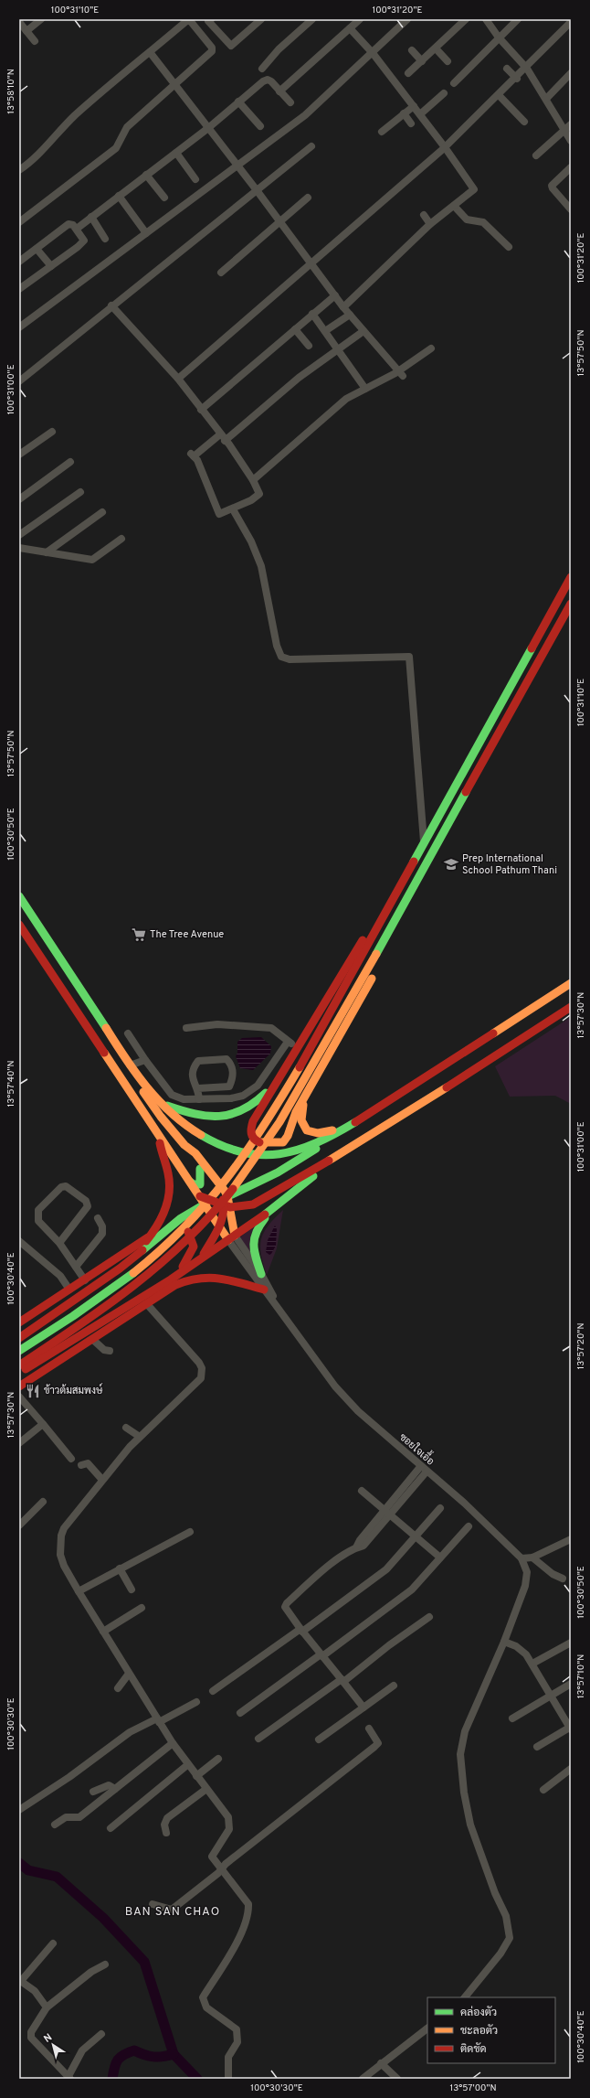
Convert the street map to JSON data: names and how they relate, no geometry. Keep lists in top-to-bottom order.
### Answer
{
  "streets": {
    "street": ["ซอยใจเอื้อ"]
  },
  "districts": ["BAN SAN CHAO"],
  "places": {
    "school or university": ["Prep International School Pathum Thani"],
    "supermarket": ["The Tree Avenue"],
    "restaurant": ["ข้าวต้มสมพงษ์"]
  },
  "legend": ["คล่องตัว", "ชะลอตัว", "ติดขัด"],
  "north": "top left",
  "coordinates": [
    "100°31'10\"E",
    "100°31'20\"E",
    "13°58'10\"N",
    "13°57'50\"N",
    "100°31'00\"E",
    "100°30'50\"E",
    "13°57'30\"N",
    "13°57'40\"N",
    "100°30'40\"E",
    "13°57'20\"N",
    "13°57'10\"N",
    "100°30'30\"E",
    "13°57'00\"N"
  ]
}
